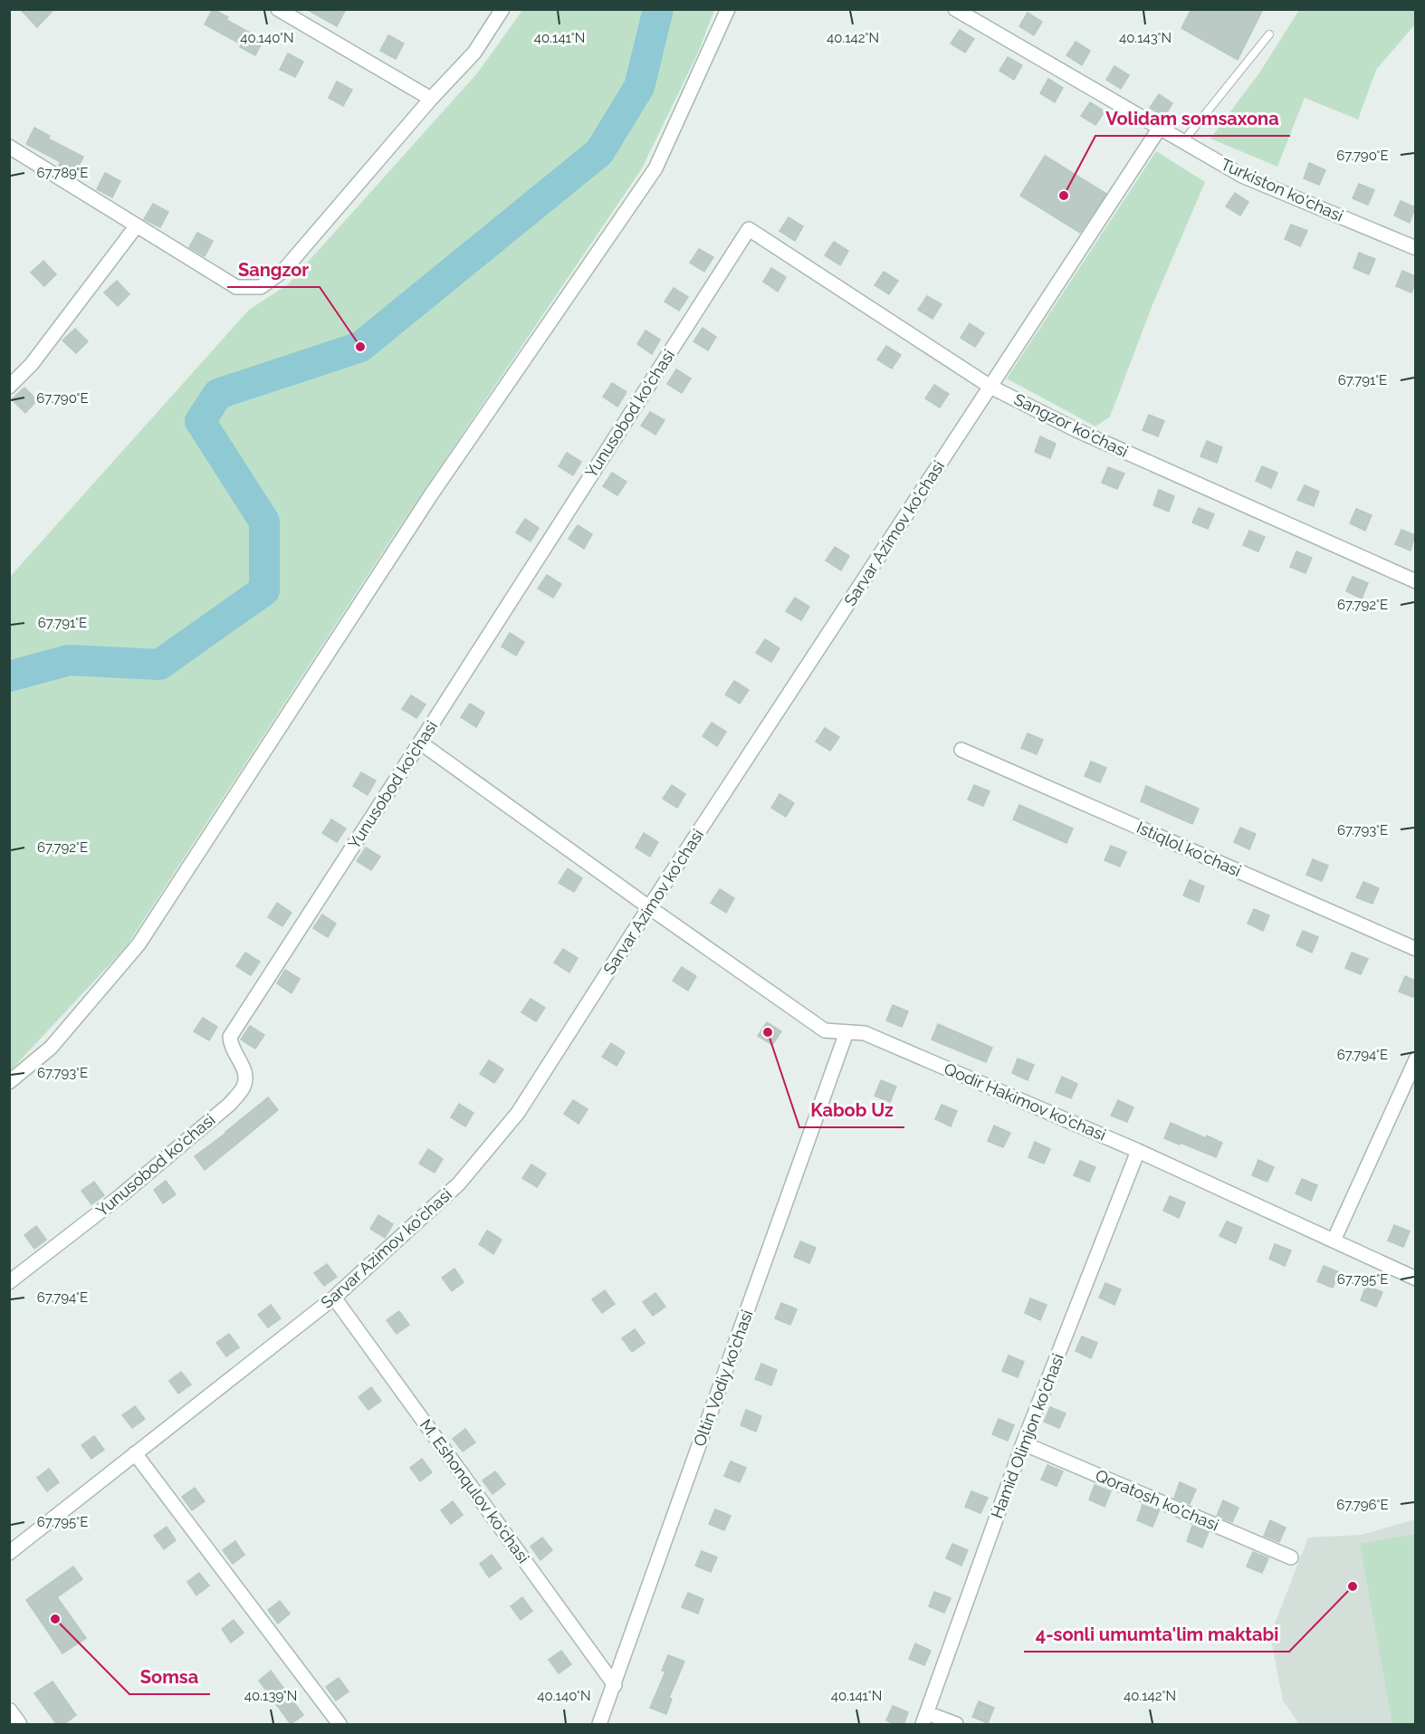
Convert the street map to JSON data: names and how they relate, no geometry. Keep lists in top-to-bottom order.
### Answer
{
  "streets": {
    "street": [
      "Turkiston ko'chasi",
      "Yunusobod ko'chasi",
      "Sangzor ko'chasi",
      "Sarvar Azimov ko'chasi",
      "Istiqlol ko'chasi",
      "Qodir Hakimov ko'chasi",
      "Oltin Vodiy ko'chasi",
      "Hamid Olimjon ko'chasi",
      "M. Eshonqulov ko'chasi",
      "Qoratosh ko'chasi"
    ]
  },
  "crossings": [
    ["Turkiston ko'chasi", "Sarvar Azimov ko'chasi"],
    ["Yunusobod ko'chasi", "Sangzor ko'chasi"],
    ["Yunusobod ko'chasi", "Qodir Hakimov ko'chasi"],
    ["Sangzor ko'chasi", "Sarvar Azimov ko'chasi"],
    ["Sarvar Azimov ko'chasi", "Qodir Hakimov ko'chasi"],
    ["Sarvar Azimov ko'chasi", "M. Eshonqulov ko'chasi"],
    ["Qodir Hakimov ko'chasi", "Oltin Vodiy ko'chasi"],
    ["Qodir Hakimov ko'chasi", "Hamid Olimjon ko'chasi"],
    ["Oltin Vodiy ko'chasi", "M. Eshonqulov ko'chasi"],
    ["Hamid Olimjon ko'chasi", "Qoratosh ko'chasi"]
  ],
  "places": [
    "Volidam somsaxona",
    "Sangzor",
    "Kabob Uz",
    "4-sonli umumta'lim maktabi",
    "Somsa"
  ],
  "coordinates": [
    "40.140°N",
    "40.141°N",
    "40.142°N",
    "40.143°N",
    "67.790°E",
    "67.789°E",
    "67.791°E",
    "67.792°E",
    "67.793°E",
    "67.794°E",
    "67.795°E",
    "67.796°E",
    "40.139°N"
  ]
}
